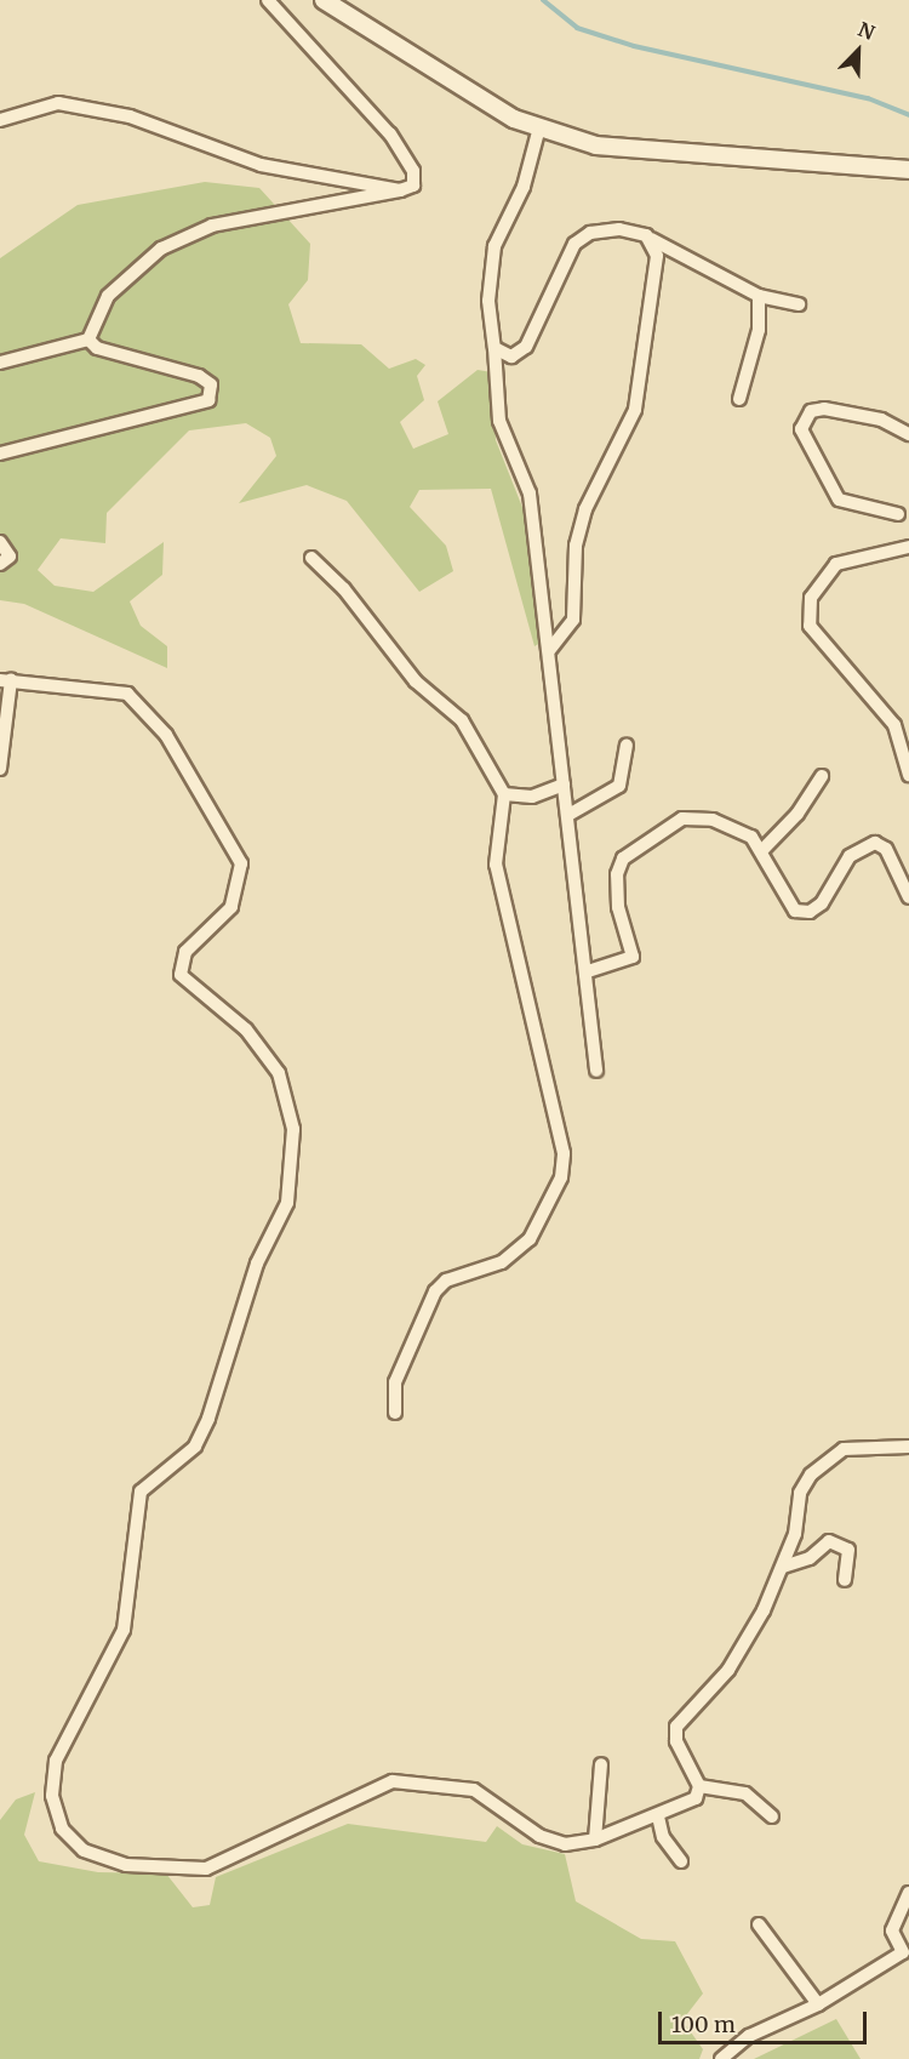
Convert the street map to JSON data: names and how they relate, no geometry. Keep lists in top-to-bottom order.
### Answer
{
  "scale_bar": "100 m",
  "north": "top right"
}
